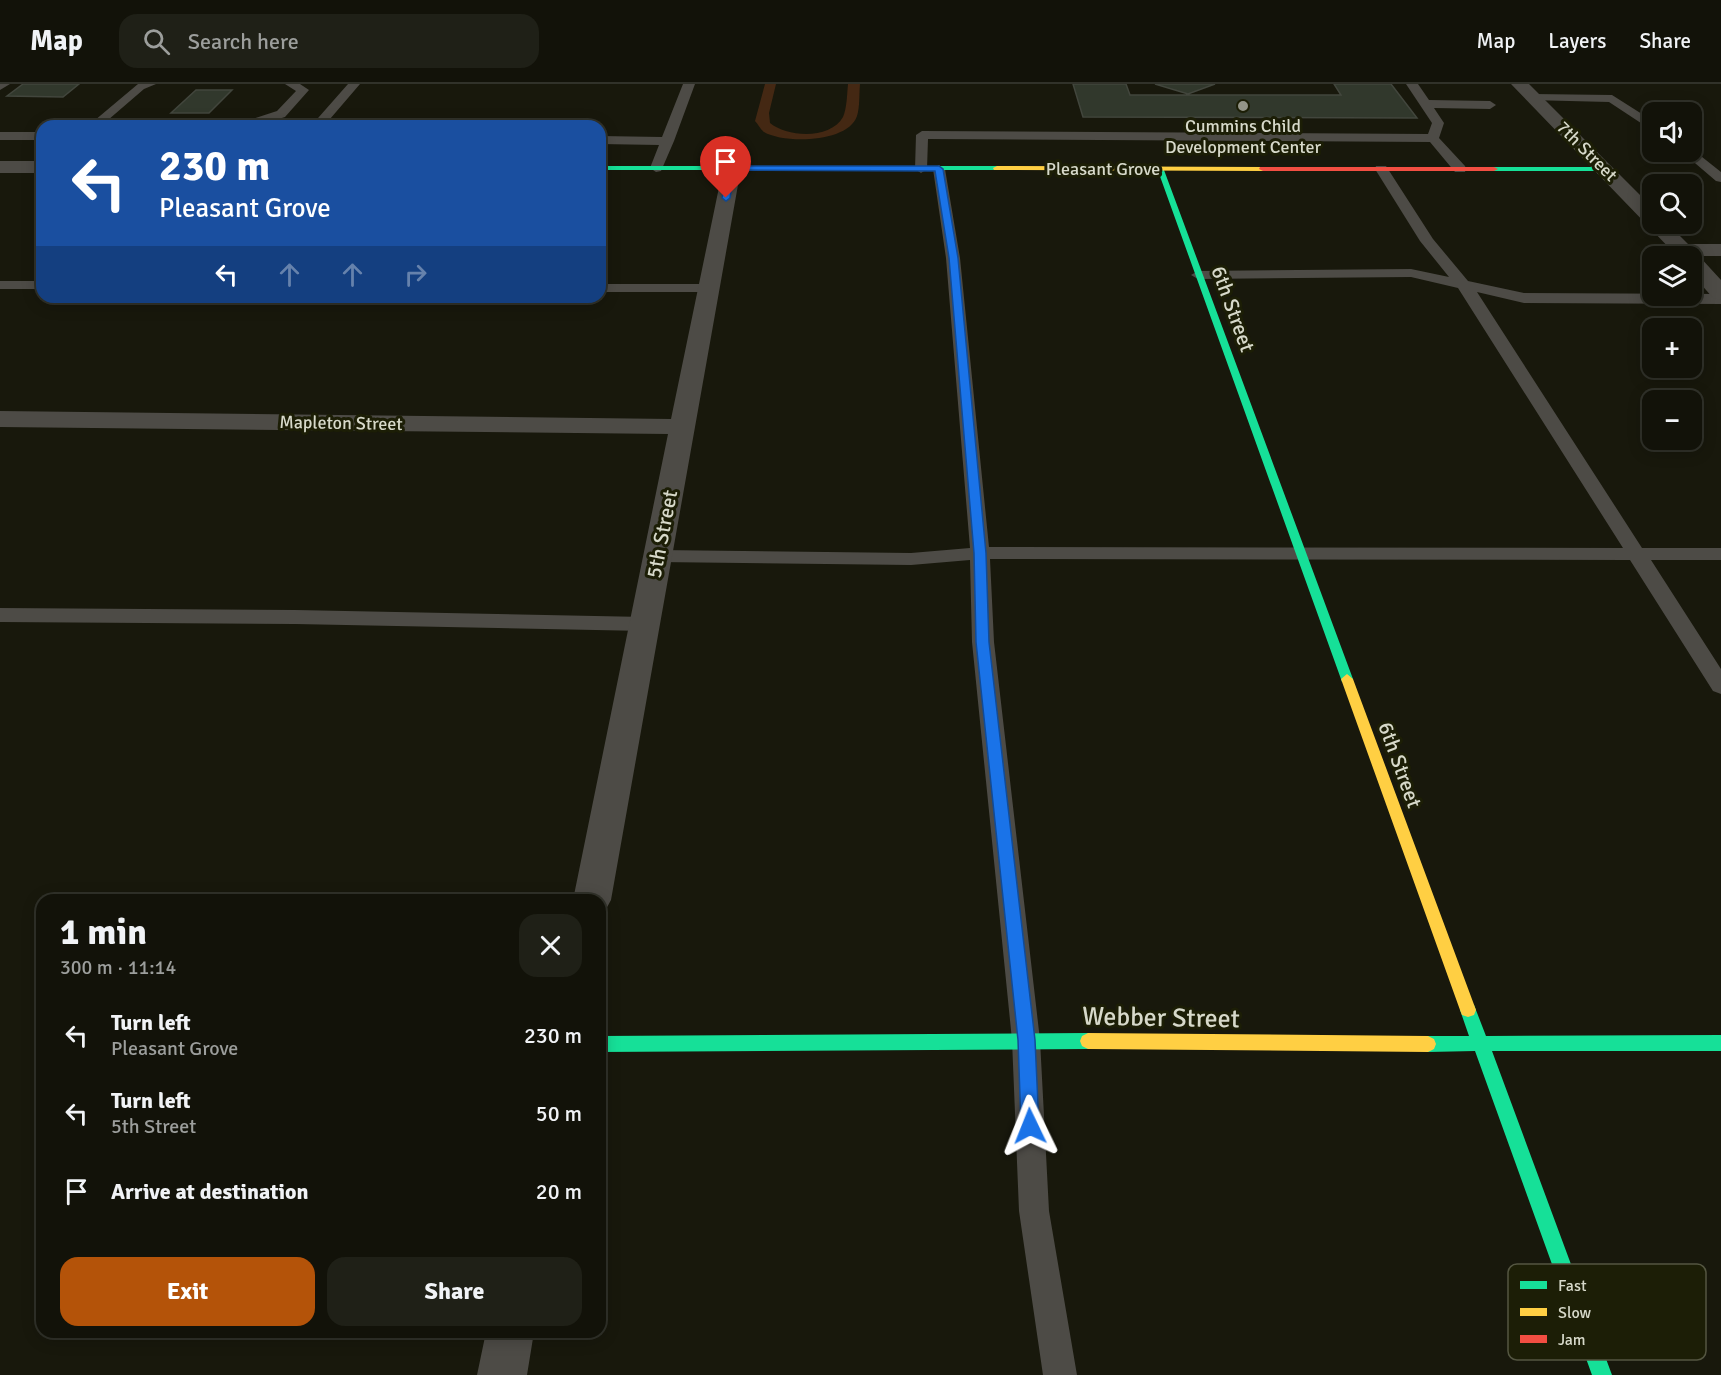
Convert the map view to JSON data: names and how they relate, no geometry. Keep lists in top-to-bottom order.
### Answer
{
  "streets": {
    "street": [
      "7th Street",
      "Pleasant Grove",
      "6th Street",
      "Mapleton Street",
      "5th Street",
      "Webber Street"
    ]
  },
  "crossings": [
    ["7th Street", "Pleasant Grove"],
    ["Pleasant Grove", "6th Street"],
    ["Pleasant Grove", "5th Street"],
    ["6th Street", "Webber Street"],
    ["Mapleton Street", "5th Street"]
  ],
  "places": ["Cummins Child Development Center"],
  "legend": ["Fast", "Slow", "Jam"],
  "page": {
    "header": "Map",
    "search": "Search here",
    "nav": ["Map", "Layers", "Share"],
    "map_buttons": ["+", "−"],
    "turn": ["230 m", "Pleasant Grove"],
    "heading": ["1 min", "300 m · 11:14"],
    "list": [
      {
        "name": "Turn left",
        "note": "Pleasant Grove",
        "value": "230 m"
      },
      {
        "name": "Turn left",
        "note": "5th Street",
        "value": "50 m"
      },
      {
        "name": "Arrive at destination",
        "value": "20 m"
      }
    ],
    "buttons": ["Exit", "Share"]
  }
}
